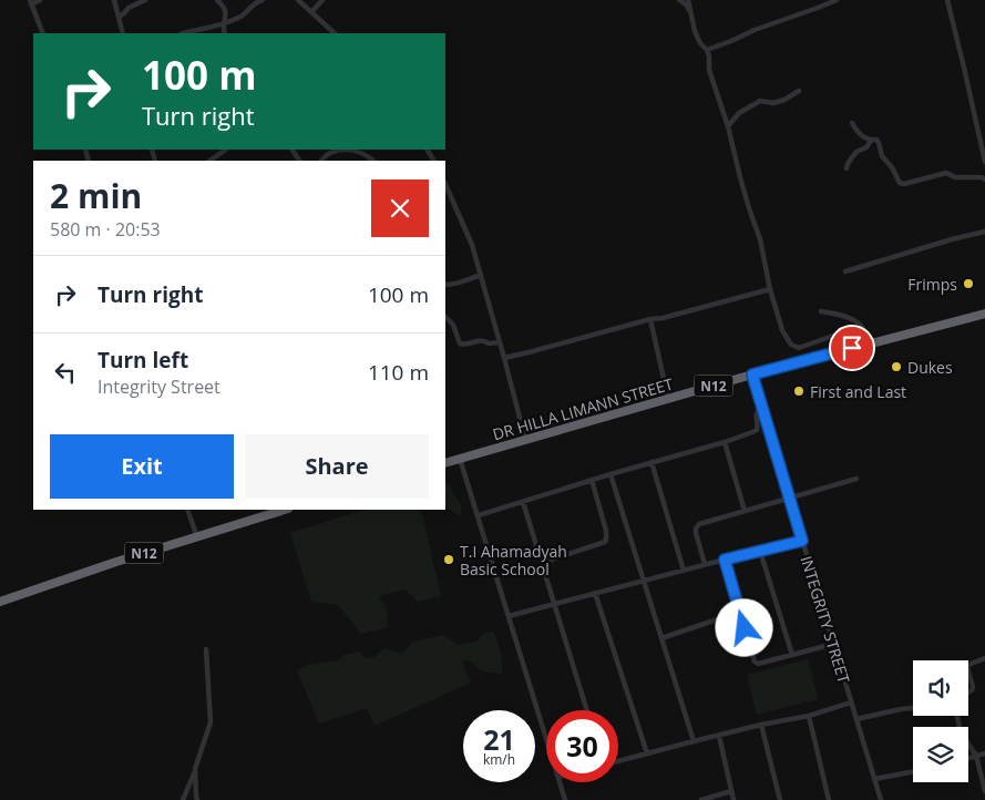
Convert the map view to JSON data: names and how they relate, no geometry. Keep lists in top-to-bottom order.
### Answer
{
  "streets": {
    "highway": ["N12", "DR HILLA LIMANN STREET"],
    "street": ["INTEGRITY STREET"]
  },
  "crossings": [
    ["DR HILLA LIMANN STREET", "INTEGRITY STREET"]
  ],
  "places": [
    "Frimps",
    "Dukes",
    "First and Last",
    "T.I Ahamadyah Basic School"
  ],
  "page": {
    "turn": ["100 m", "Turn right"],
    "heading": ["2 min", "580 m · 20:53"],
    "list": [
      {
        "name": "Turn right",
        "value": "100 m"
      },
      {
        "name": "Turn left",
        "note": "Integrity Street",
        "value": "110 m"
      }
    ],
    "buttons": ["Exit", "Share"],
    "speed": "21 km/h",
    "limit": "30"
  }
}
